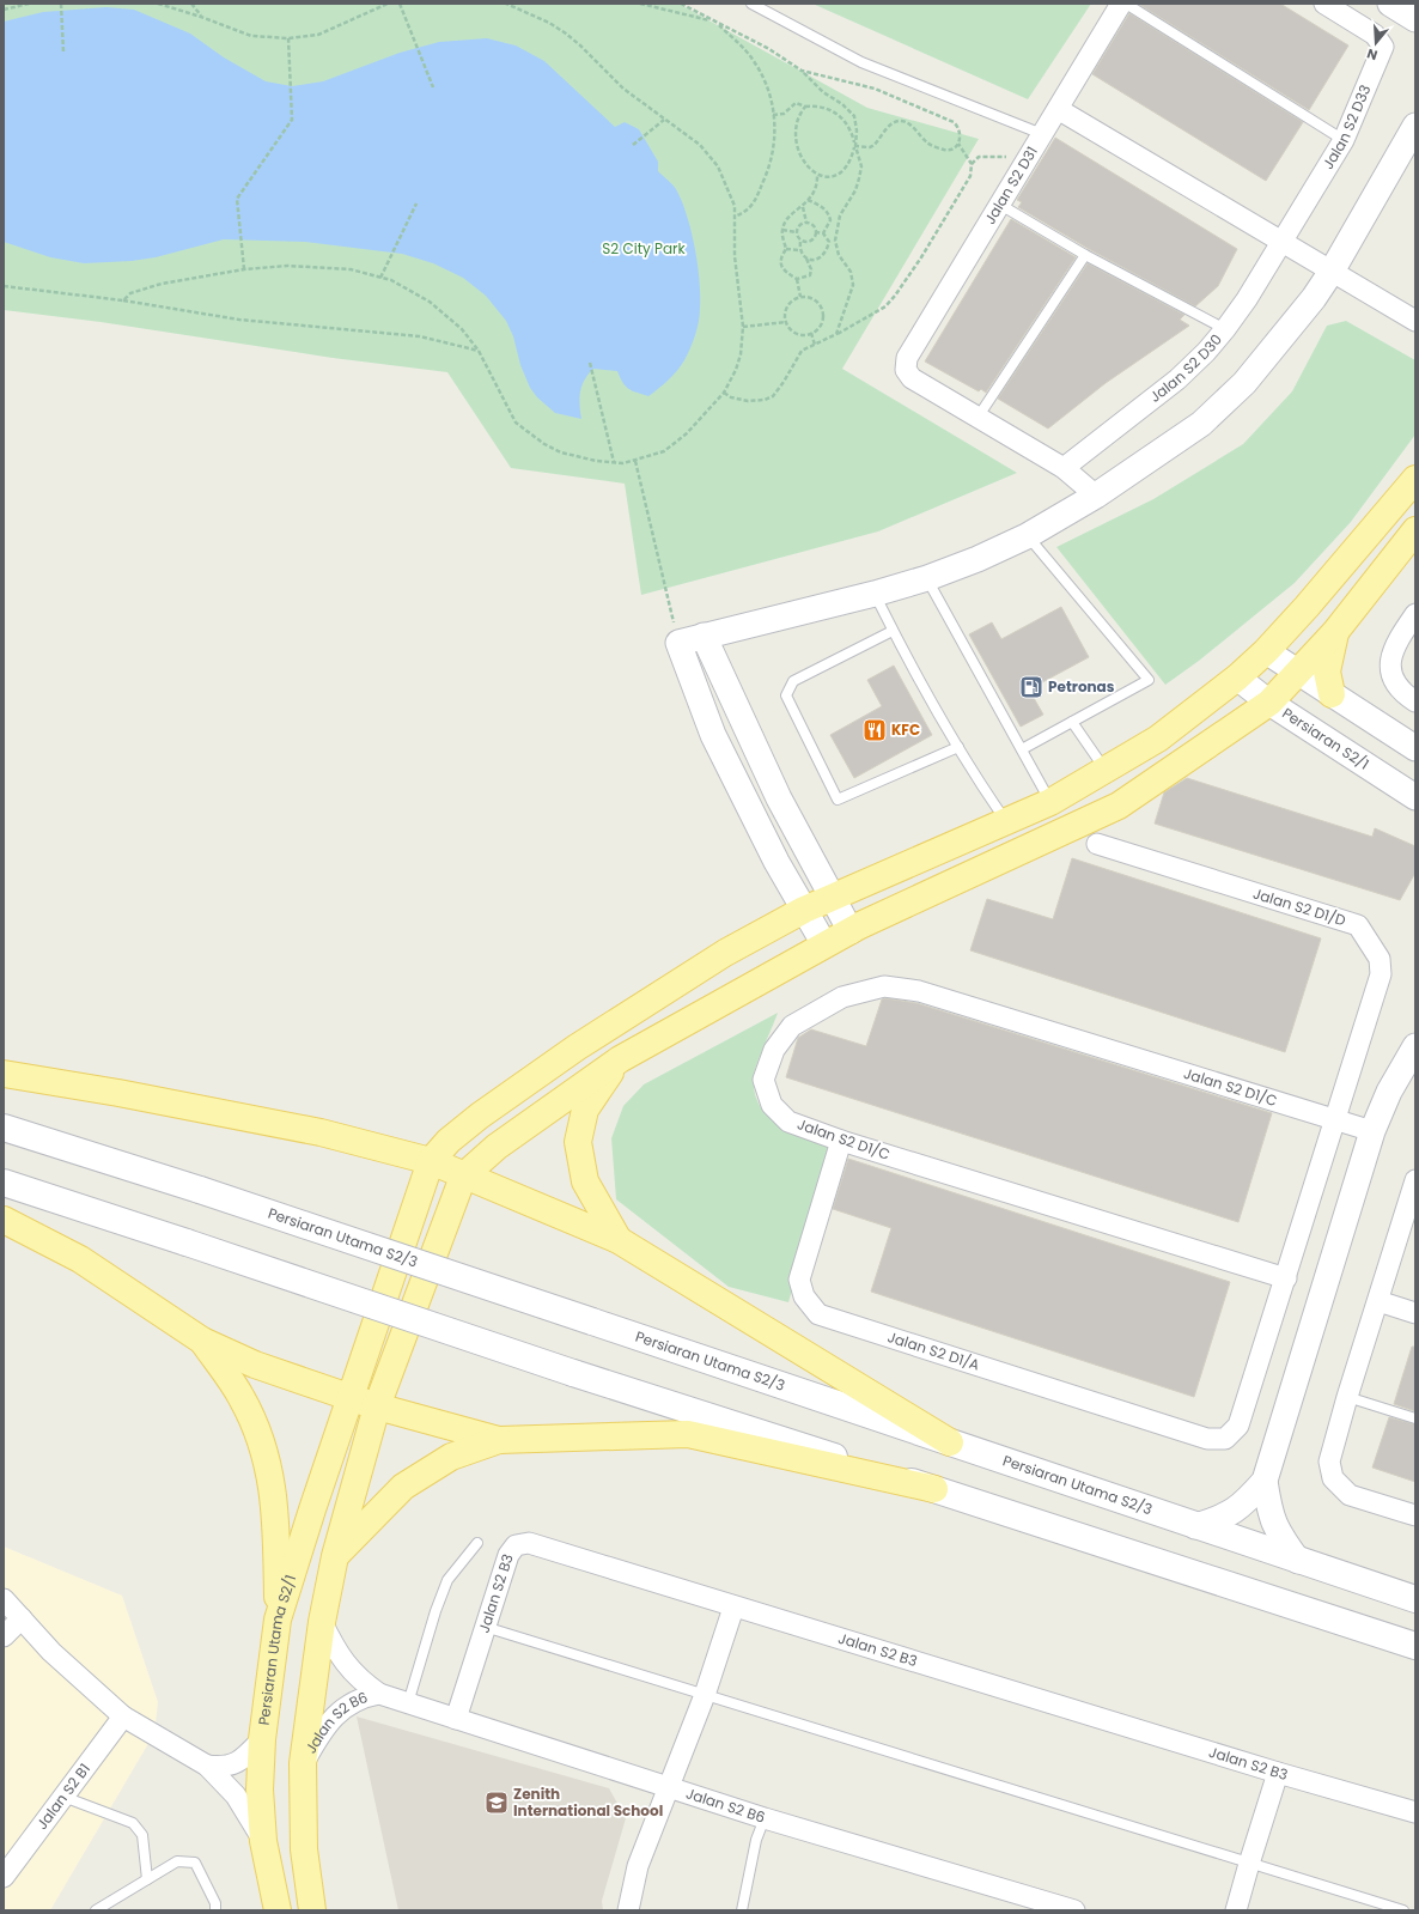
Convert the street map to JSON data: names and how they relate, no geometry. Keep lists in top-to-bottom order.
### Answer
{
  "streets": {
    "main road": ["Persiaran Utama S2/3", "Persiaran Utama S2/1"],
    "street": [
      "Jalan S2 D33",
      "Jalan S2 D31",
      "Jalan S2 D30",
      "Persiaran S2/1",
      "Jalan S2 D1/D",
      "Jalan S2 D1/C",
      "Jalan S2 D1/A",
      "Jalan S2 B3",
      "Jalan S2 B6",
      "Jalan S2 B1"
    ]
  },
  "crossings": [
    ["Jalan S2 D33", "Jalan S2 D30"],
    ["Jalan S2 D1/D", "Jalan S2 D1/C"],
    ["Jalan S2 D1/D", "Jalan S2 D1/A"],
    ["Jalan S2 D1/C", "Jalan S2 D1/A"],
    ["Jalan S2 B3", "Jalan S2 B6"]
  ],
  "parks": ["S2 City Park"],
  "places": {
    "fuel station": ["Petronas"],
    "restaurant": ["KFC"],
    "school or university": ["Zenith International School"]
  },
  "north": "bottom"
}
